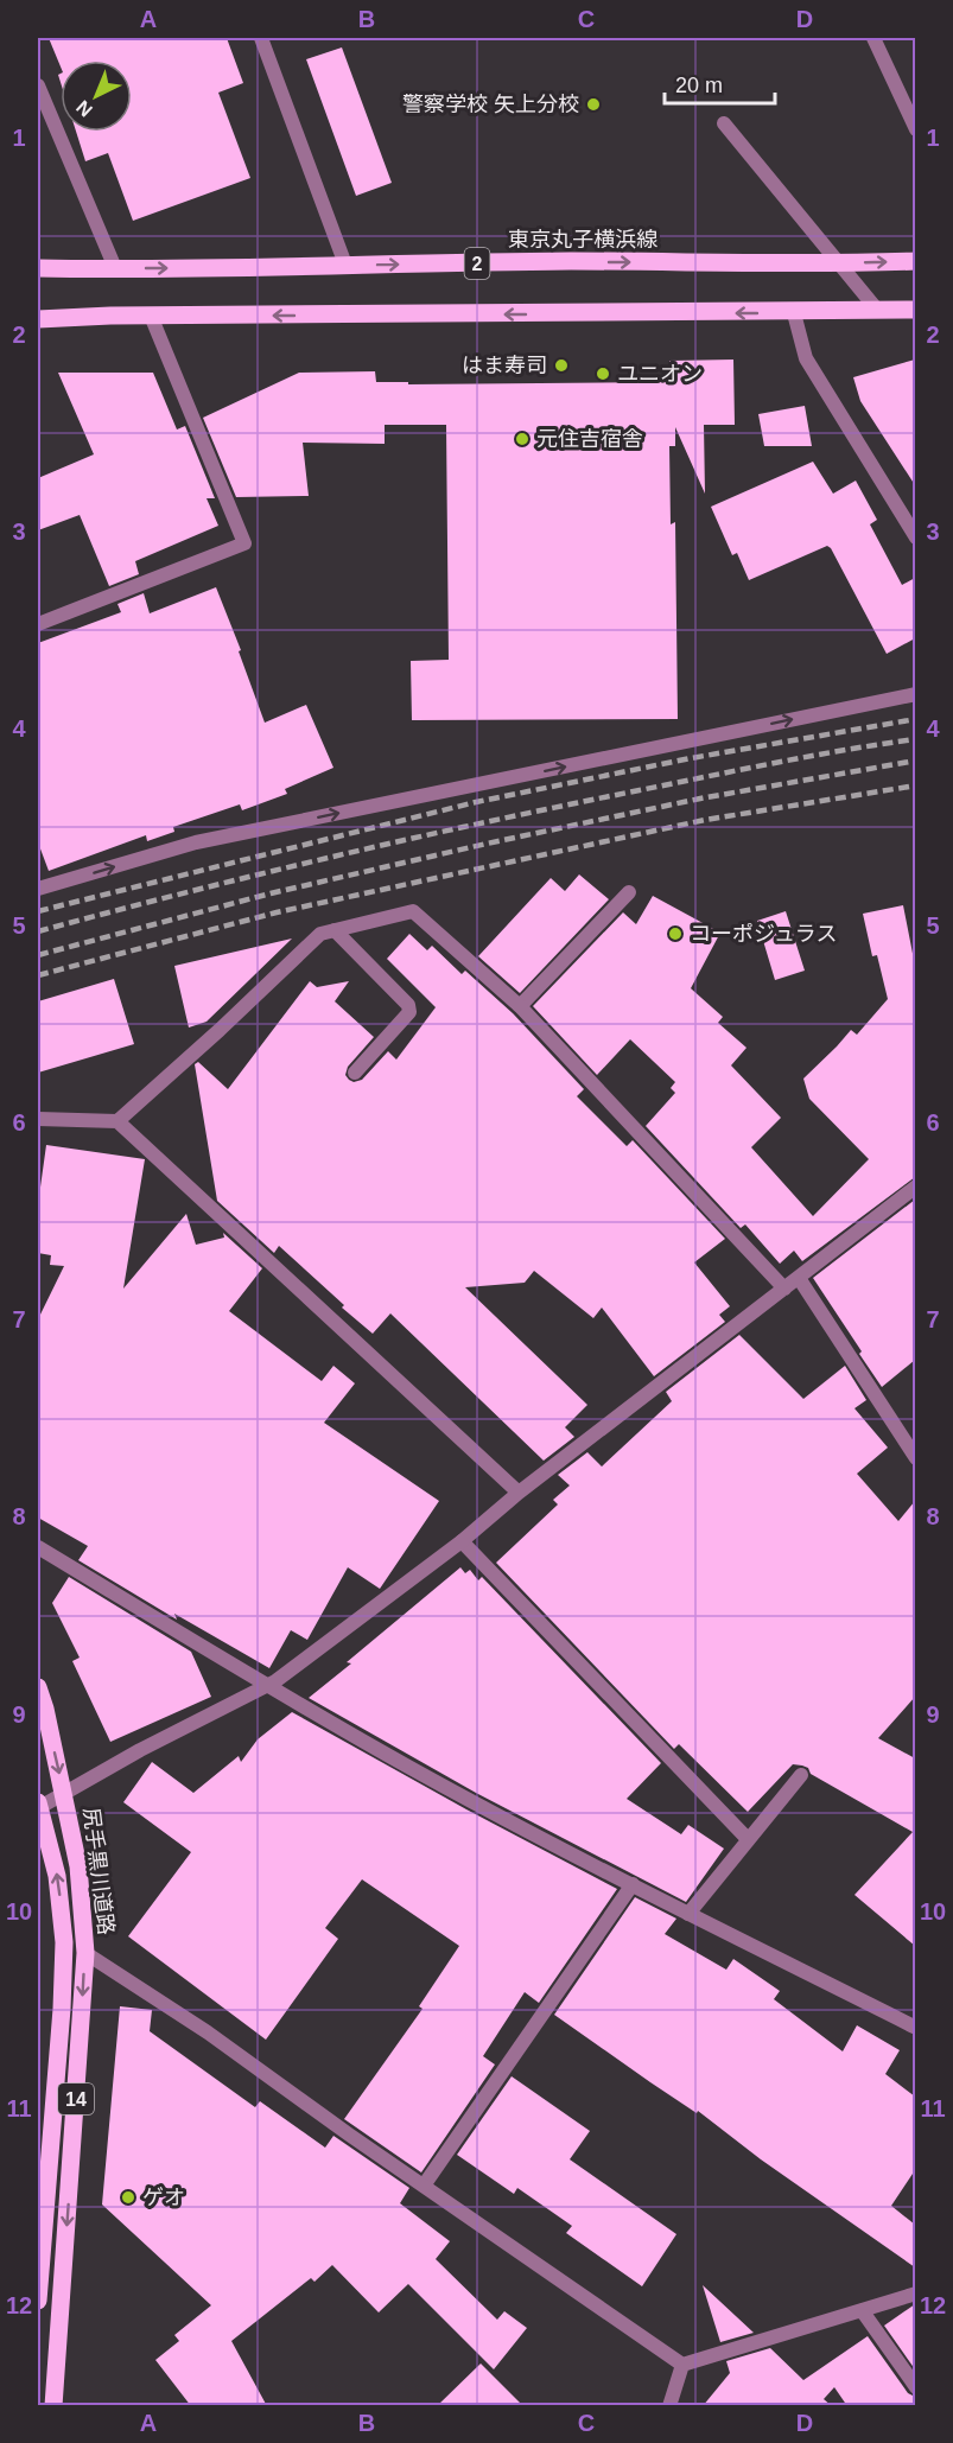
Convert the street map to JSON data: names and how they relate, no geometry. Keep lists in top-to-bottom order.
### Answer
{
  "streets": {
    "main road": [
      "東京丸子横浜線",
      "2",
      "尻手黒川道路",
      "14"
    ]
  },
  "places": [
    "警察学校 矢上分校",
    "はま寿司",
    "ユニオン",
    "元住吉宿舎",
    "コーポジュラス",
    "ゲオ"
  ],
  "scale_bar": "20 m",
  "north": "bottom left",
  "grid": {
    "columns": [
      "A",
      "B",
      "C",
      "D"
    ],
    "rows": [
      "1",
      "2",
      "3",
      "4",
      "5",
      "6",
      "7",
      "8",
      "9",
      "10",
      "11",
      "12"
    ]
  }
}
